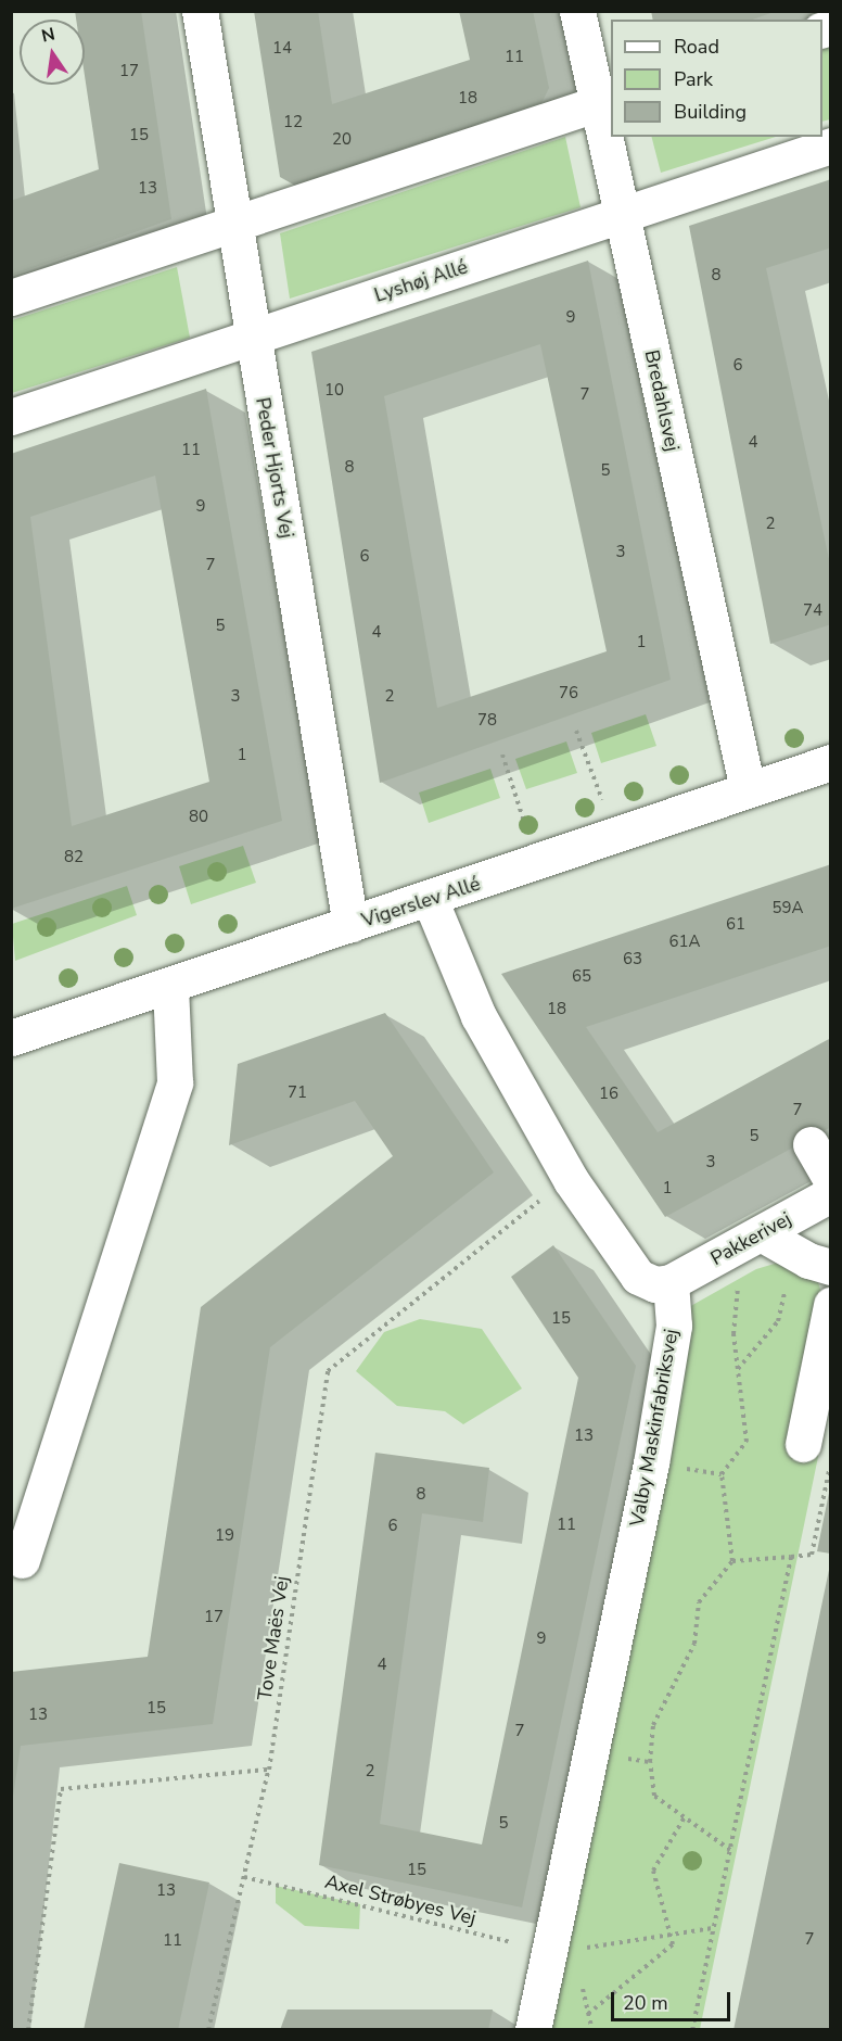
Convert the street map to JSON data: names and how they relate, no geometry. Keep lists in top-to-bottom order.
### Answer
{
  "streets": {
    "street": [
      "Lyshøj Allé",
      "Bredahlsvej",
      "Peder Hjorts Vej",
      "Vigerslev Allé",
      "Pakkerivej",
      "Valby Maskinfabriksvej"
    ],
    "path": ["Tove Maës Vej", "Axel Strøbyes Vej"]
  },
  "crossings": [
    ["Lyshøj Allé", "Bredahlsvej"],
    ["Lyshøj Allé", "Peder Hjorts Vej"],
    ["Bredahlsvej", "Vigerslev Allé"],
    ["Peder Hjorts Vej", "Vigerslev Allé"],
    ["Pakkerivej", "Valby Maskinfabriksvej"],
    ["Valby Maskinfabriksvej", "Axel Strøbyes Vej"]
  ],
  "house_numbers": [
    "14",
    "11",
    "17",
    "18",
    "12",
    "15",
    "20",
    "13",
    "8",
    "9",
    "6",
    "10",
    "7",
    "4",
    "11",
    "8",
    "5",
    "9",
    "2",
    "3",
    "6",
    "7",
    "74",
    "5",
    "4",
    "1",
    "76",
    "3",
    "2",
    "78",
    "1",
    "80",
    "82",
    "59A",
    "61",
    "61A",
    "63",
    "65",
    "18",
    "71",
    "16",
    "7",
    "5",
    "3",
    "1",
    "15",
    "13",
    "8",
    "11",
    "6",
    "19",
    "17",
    "9",
    "4",
    "15",
    "13",
    "7",
    "2",
    "5",
    "15",
    "13",
    "7",
    "11"
  ],
  "legend": ["Road", "Park", "Building"],
  "scale_bar": "20 m",
  "north": "top"
}
